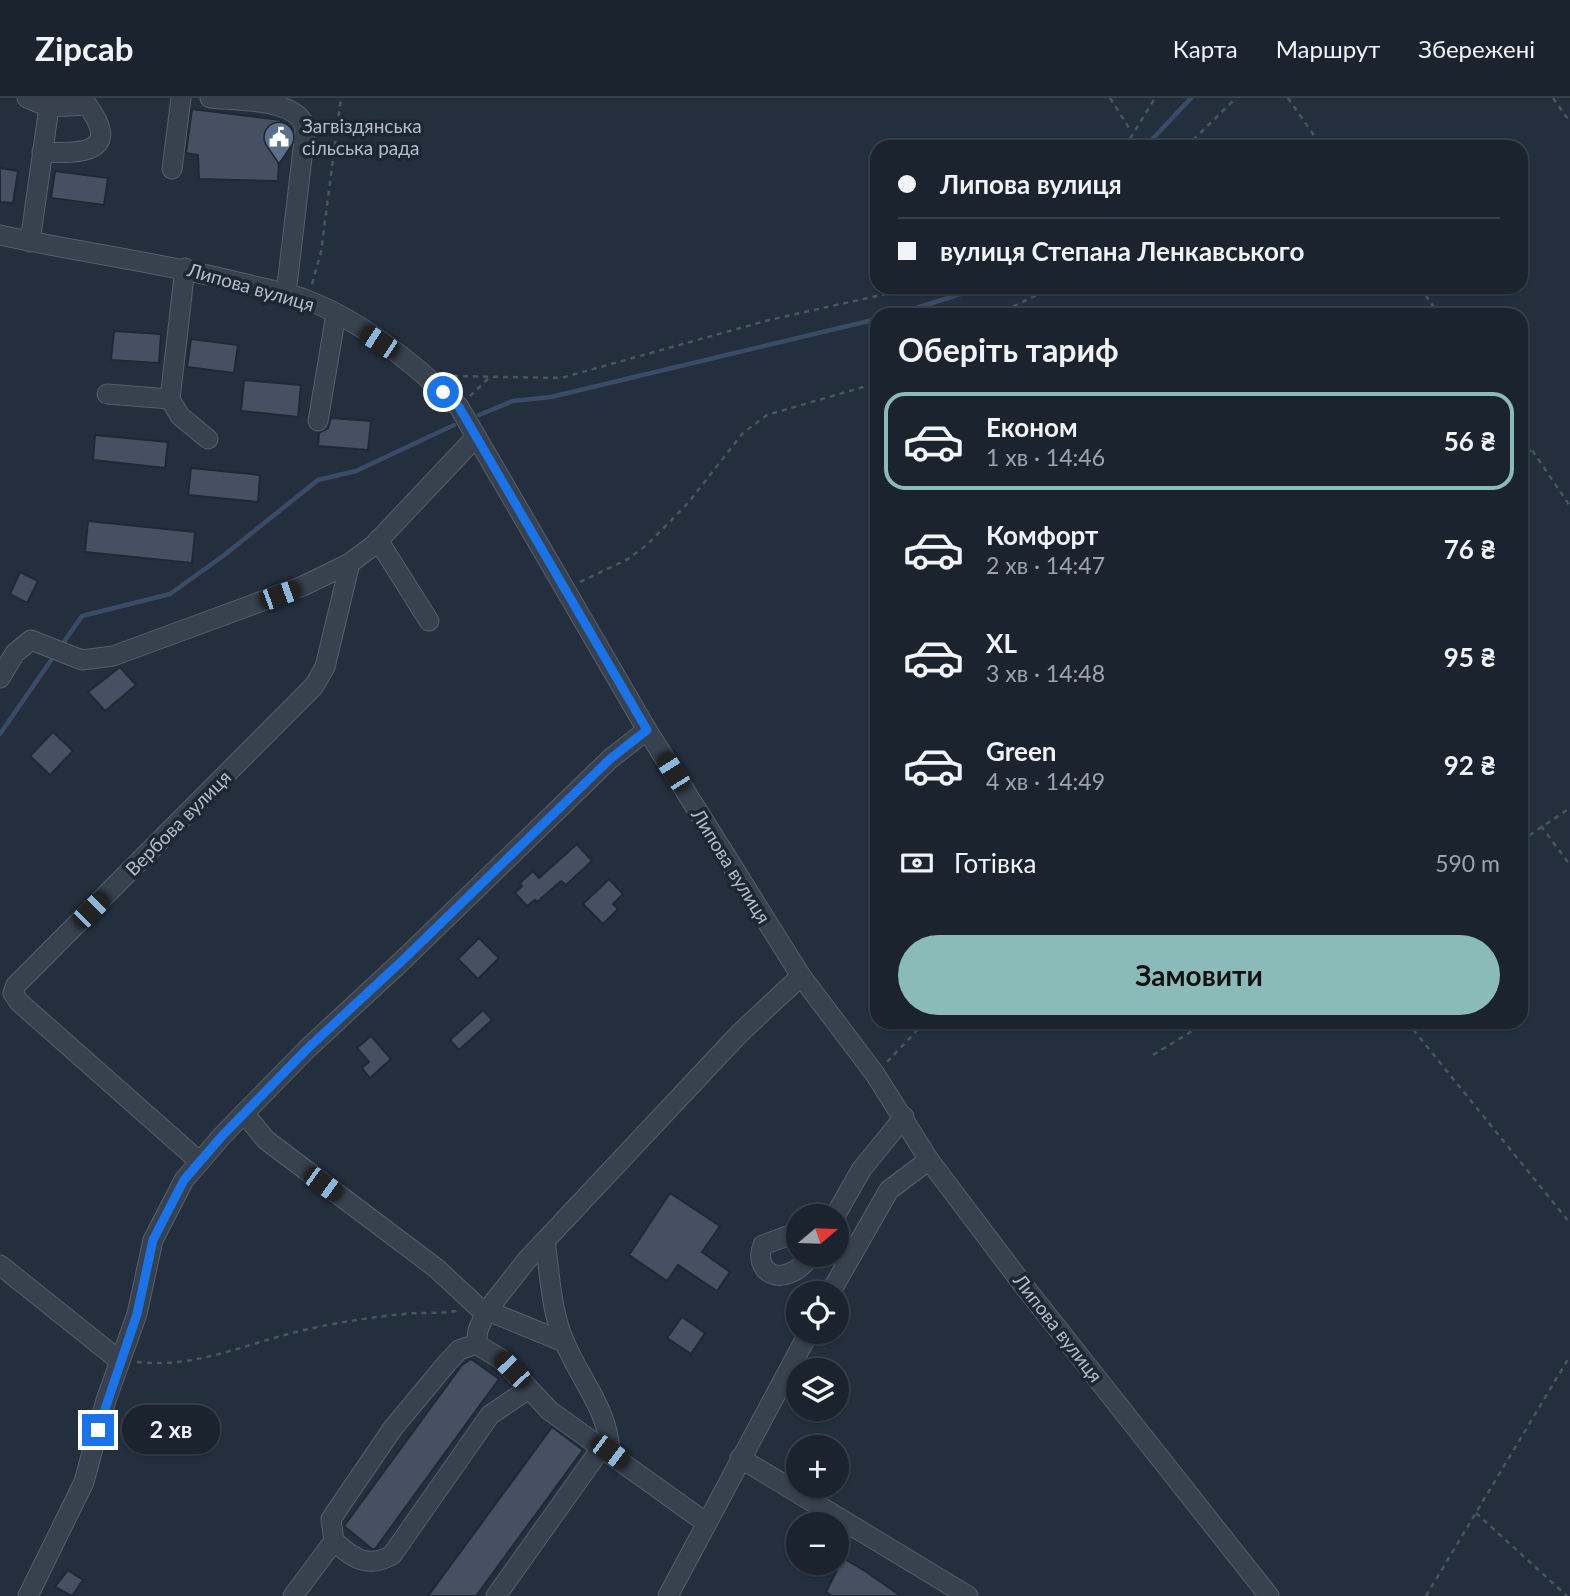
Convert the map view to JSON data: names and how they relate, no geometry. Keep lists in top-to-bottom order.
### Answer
{
  "streets": {
    "street": ["Липова вулиця", "Вербова вулиця"]
  },
  "places": {
    "public building": ["Загвіздянська сільська рада"]
  },
  "north": "right",
  "page": {
    "header": "Zipcab",
    "nav": ["Карта", "Маршрут", "Збережені"],
    "banner": ["Липова вулиця", "вулиця Степана Ленкавського"],
    "heading": "Оберіть тариф",
    "list": [
      {
        "name": "Економ",
        "note": "1 хв · 14:46",
        "value": "56 ₴"
      },
      {
        "name": "Комфорт",
        "note": "2 хв · 14:47",
        "value": "76 ₴"
      },
      {
        "name": "XL",
        "note": "3 хв · 14:48",
        "value": "95 ₴"
      },
      {
        "name": "Green",
        "note": "4 хв · 14:49",
        "value": "92 ₴"
      }
    ],
    "pay": ["Готівка", "590 m"],
    "buttons": "Замовити",
    "map_buttons": ["+", "−"],
    "bubble": "2 хв"
  }
}
